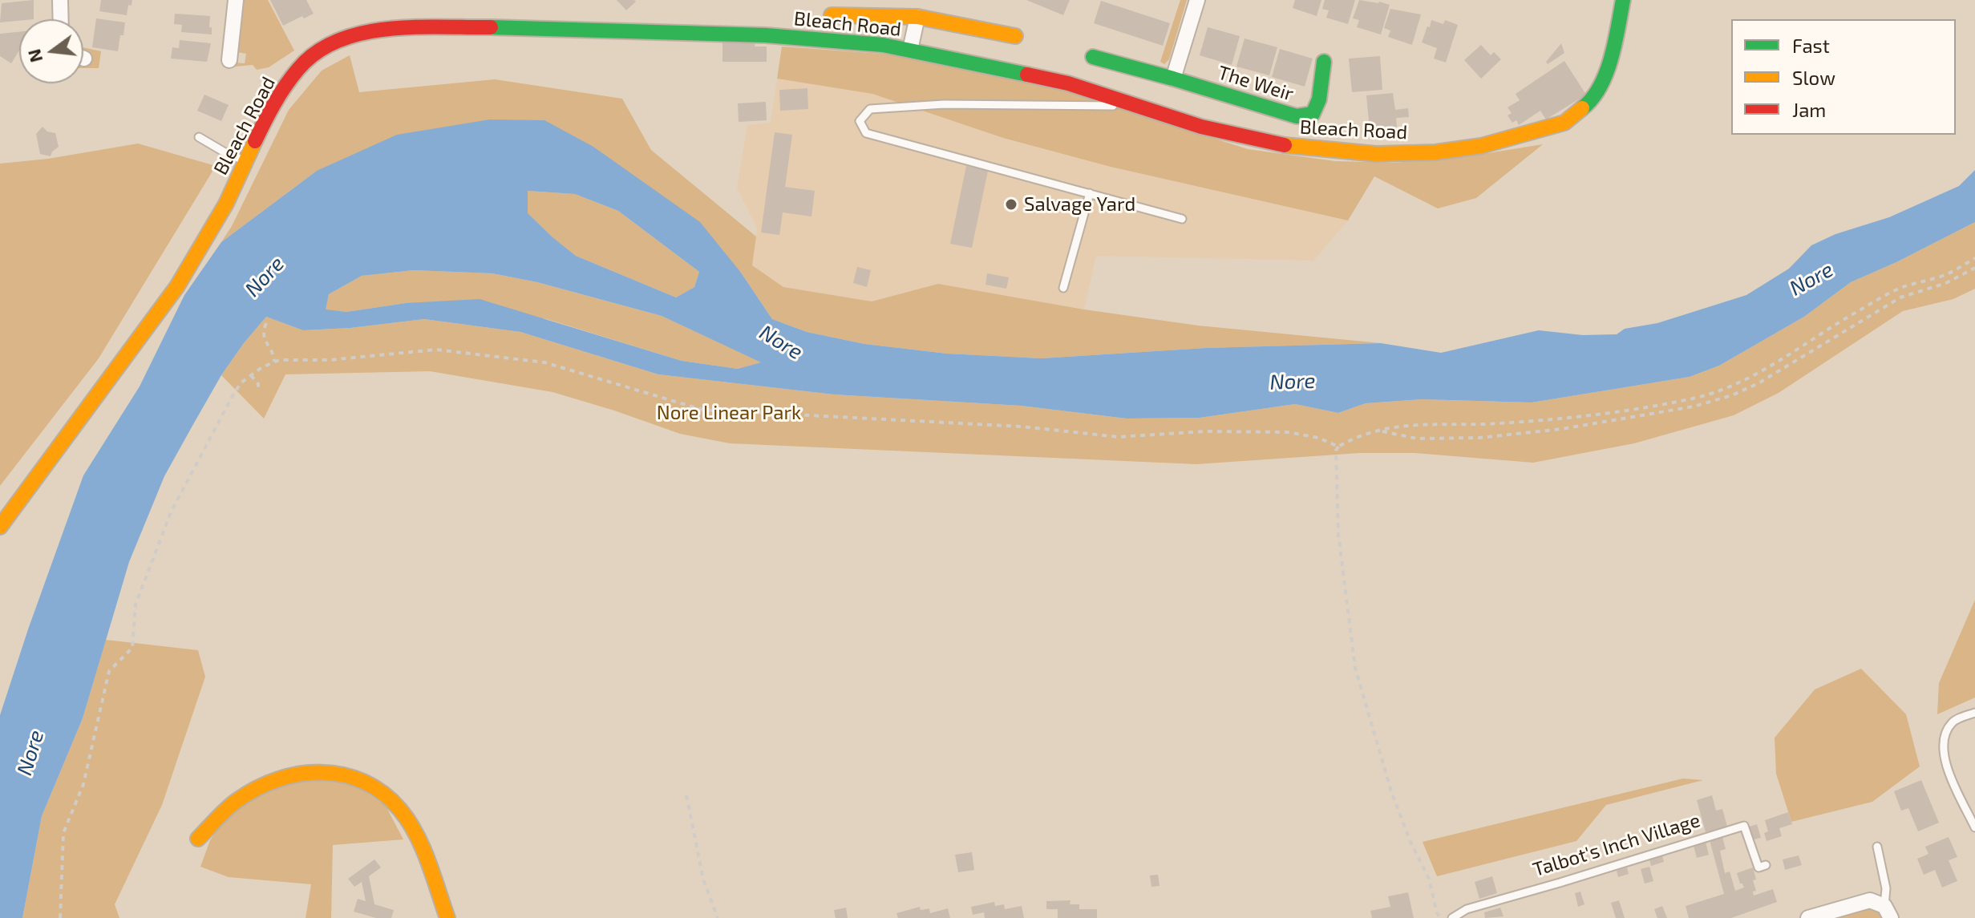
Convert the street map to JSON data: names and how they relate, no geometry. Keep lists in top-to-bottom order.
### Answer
{
  "streets": {
    "street": ["Bleach Road", "The Weir"],
    "lane": ["Talbot's Inch Village"]
  },
  "water": ["Nore"],
  "parks": ["Nore Linear Park"],
  "places": ["Salvage Yard"],
  "legend": ["Fast", "Slow", "Jam"],
  "north": "left"
}
